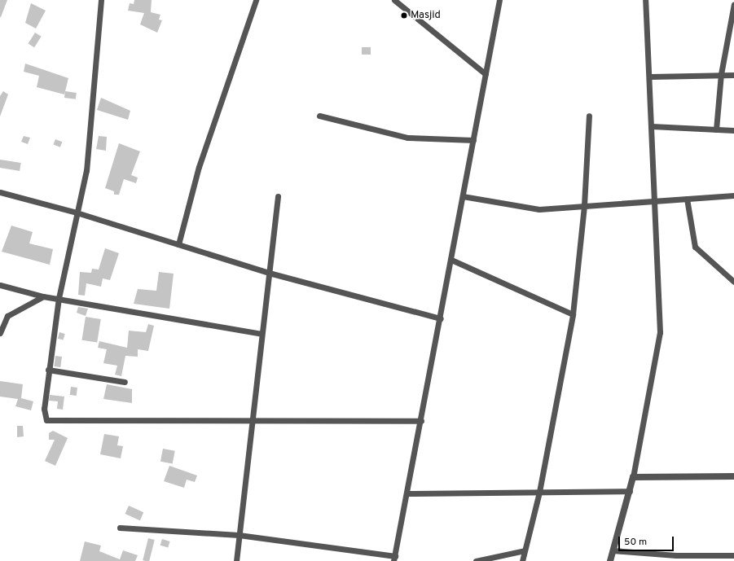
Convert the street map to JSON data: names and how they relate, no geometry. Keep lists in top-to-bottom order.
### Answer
{
  "places": ["Masjid"],
  "scale_bar": "50 m"
}
